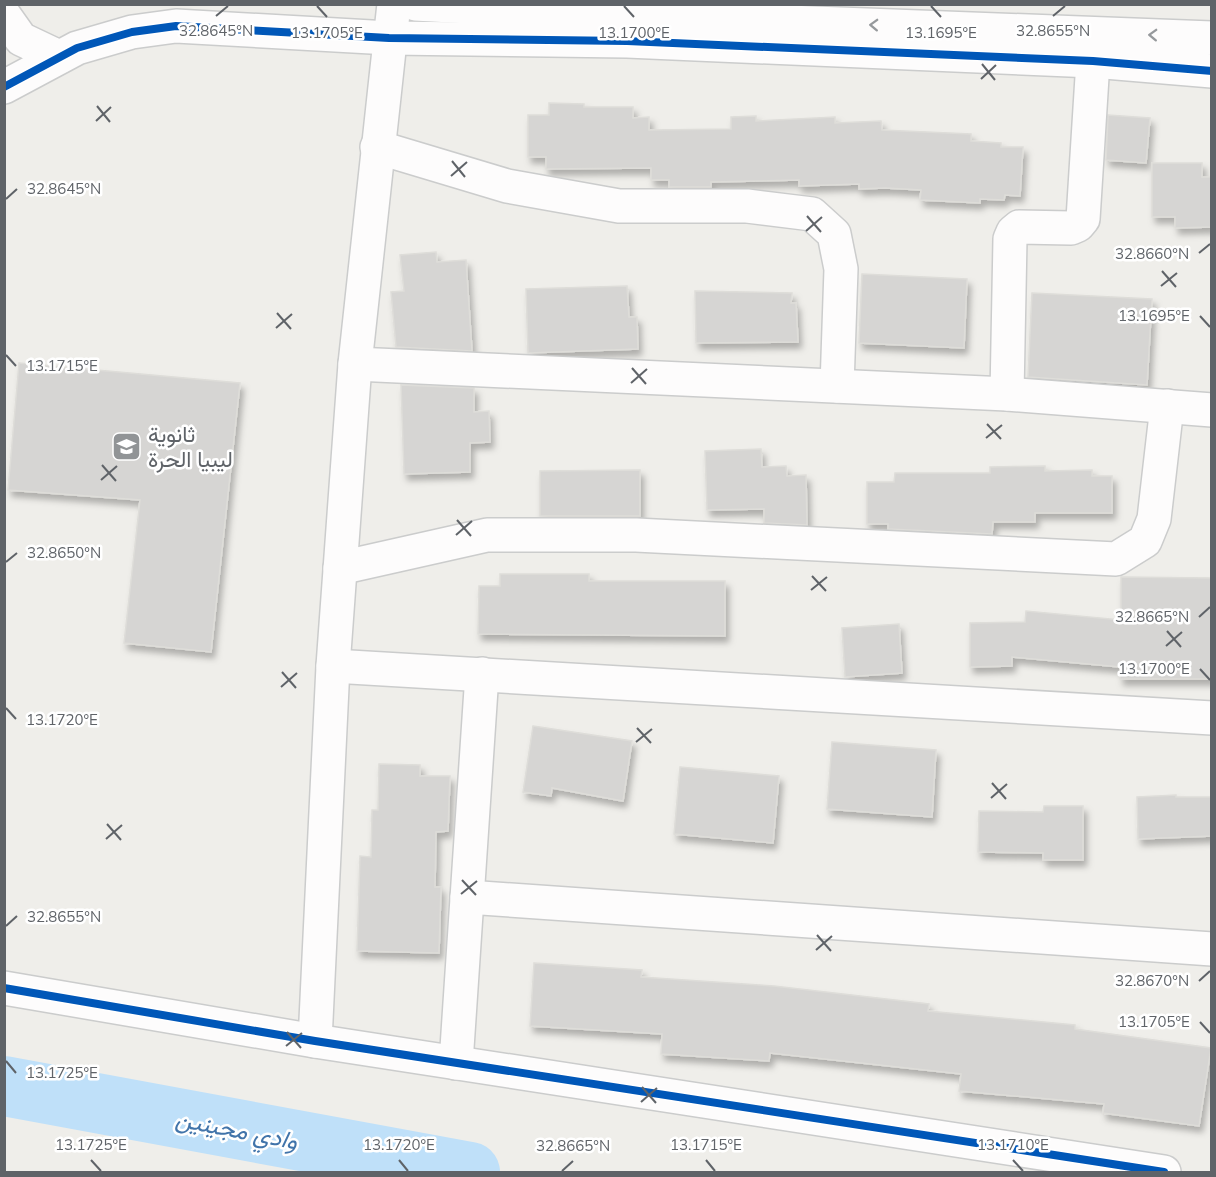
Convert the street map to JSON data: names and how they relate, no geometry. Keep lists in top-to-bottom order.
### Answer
{
  "water": ["وادي مجينين"],
  "places": {
    "school or university": ["ثانوية ليبيا الحرة"]
  },
  "coordinates": [
    "32.8645°N",
    "32.8655°N",
    "13.1705°E",
    "13.1700°E",
    "13.1695°E",
    "32.8660°N",
    "13.1715°E",
    "32.8650°N",
    "32.8665°N",
    "13.1720°E",
    "32.8670°N",
    "13.1725°E",
    "13.1710°E"
  ]
}
